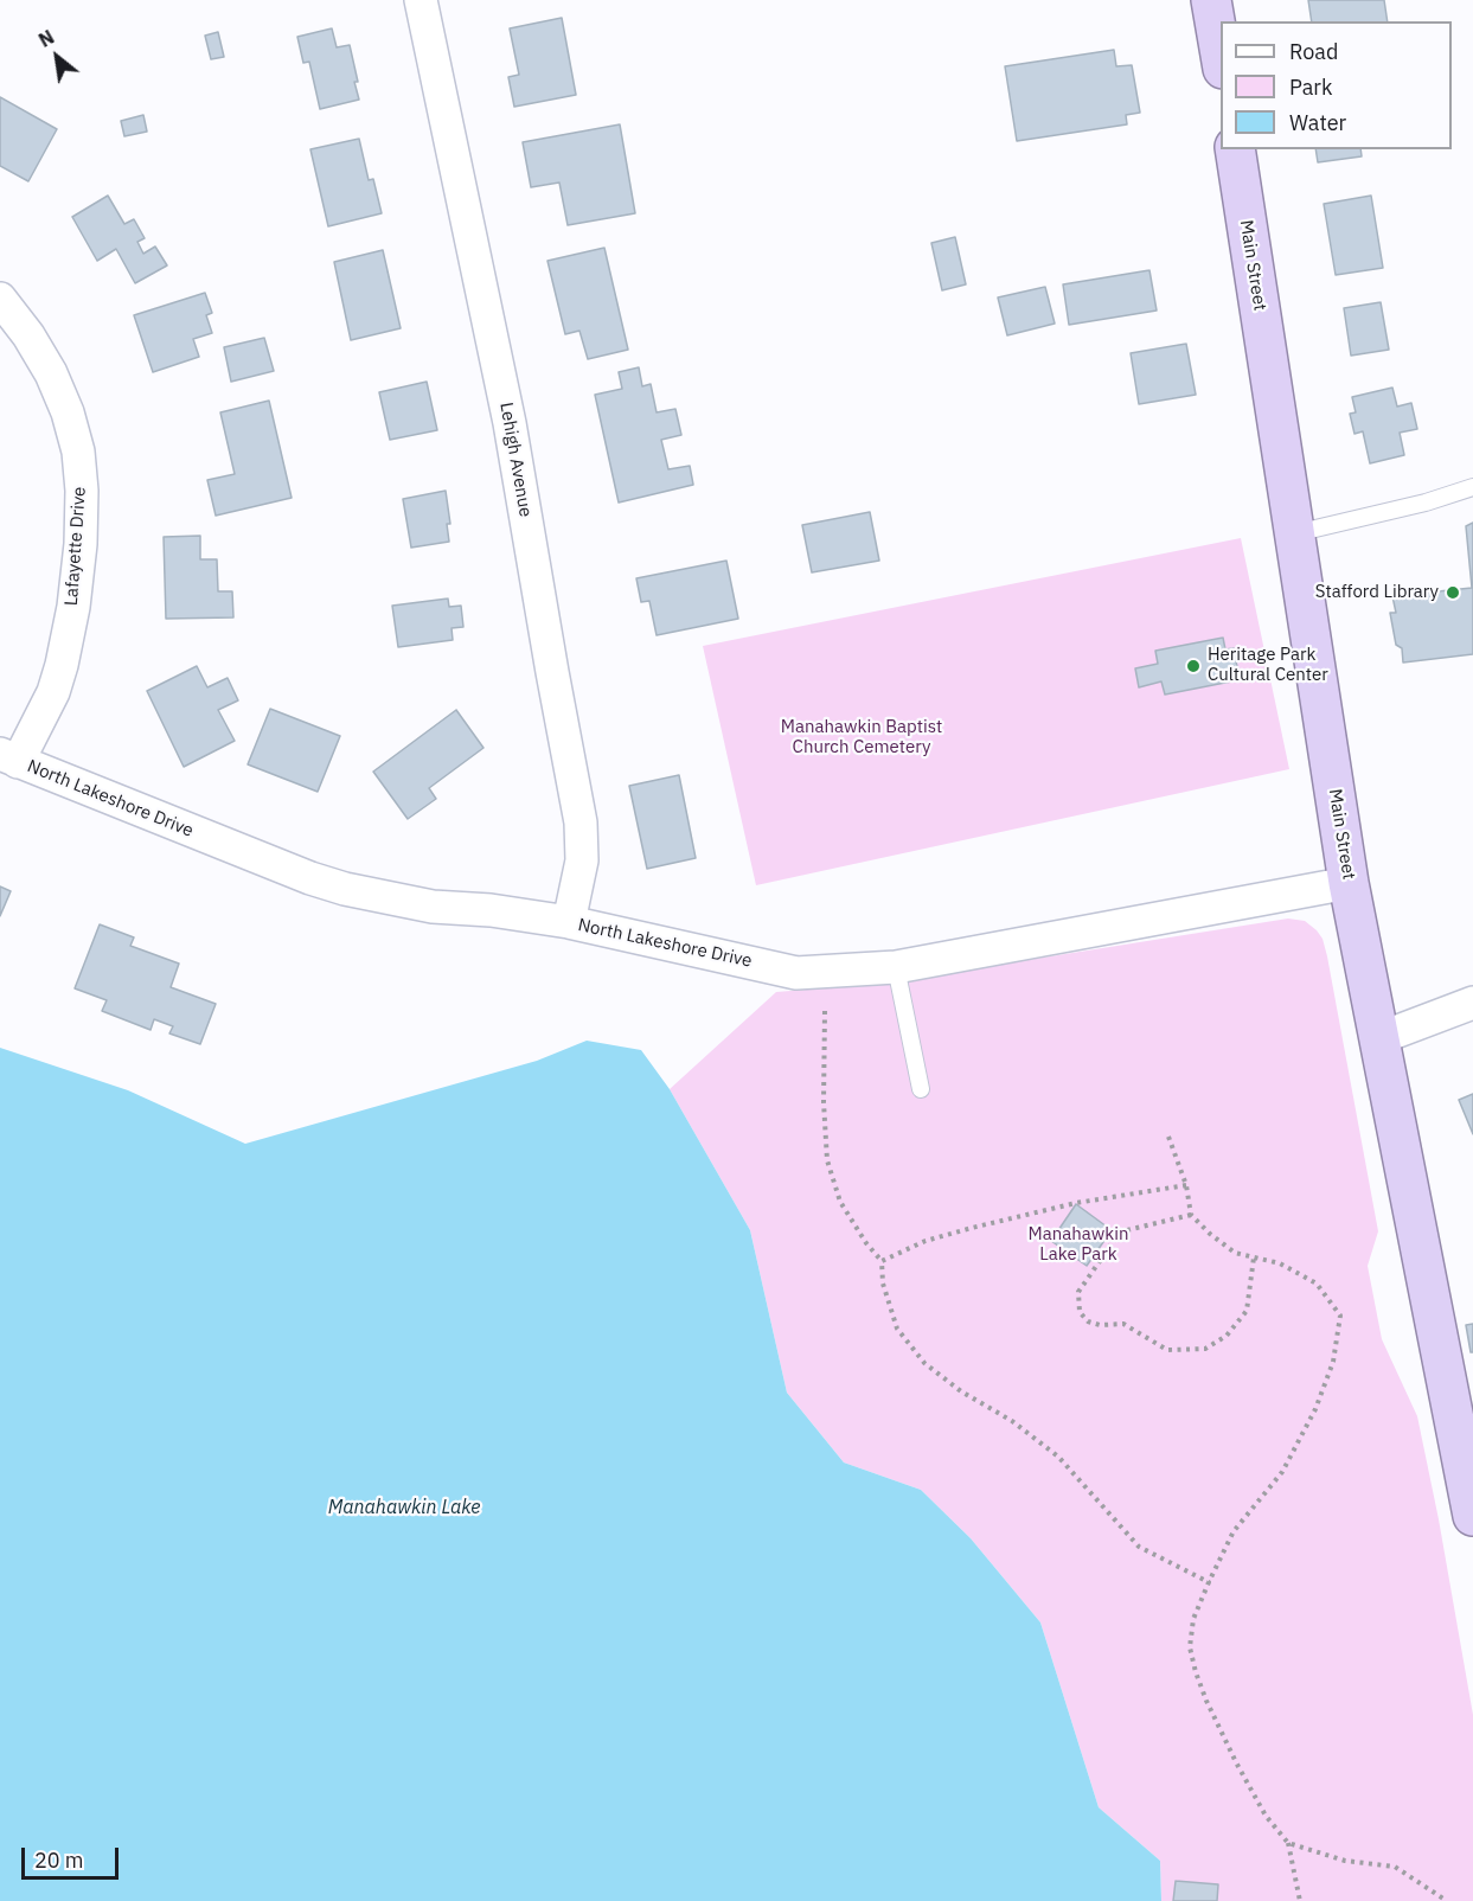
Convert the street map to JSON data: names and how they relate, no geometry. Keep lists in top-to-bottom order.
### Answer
{
  "streets": {
    "highway": ["Main Street"],
    "street": ["Lehigh Avenue", "Lafayette Drive", "North Lakeshore Drive"]
  },
  "crossings": [
    ["Main Street", "North Lakeshore Drive"],
    ["Lehigh Avenue", "North Lakeshore Drive"],
    ["Lafayette Drive", "North Lakeshore Drive"]
  ],
  "water": ["Manahawkin Lake"],
  "parks": ["Manahawkin Baptist Church Cemetery", "Manahawkin Lake Park"],
  "places": ["Stafford Library", "Heritage Park Cultural Center"],
  "legend": ["Road", "Park", "Water"],
  "scale_bar": "20 m",
  "north": "top left"
}
